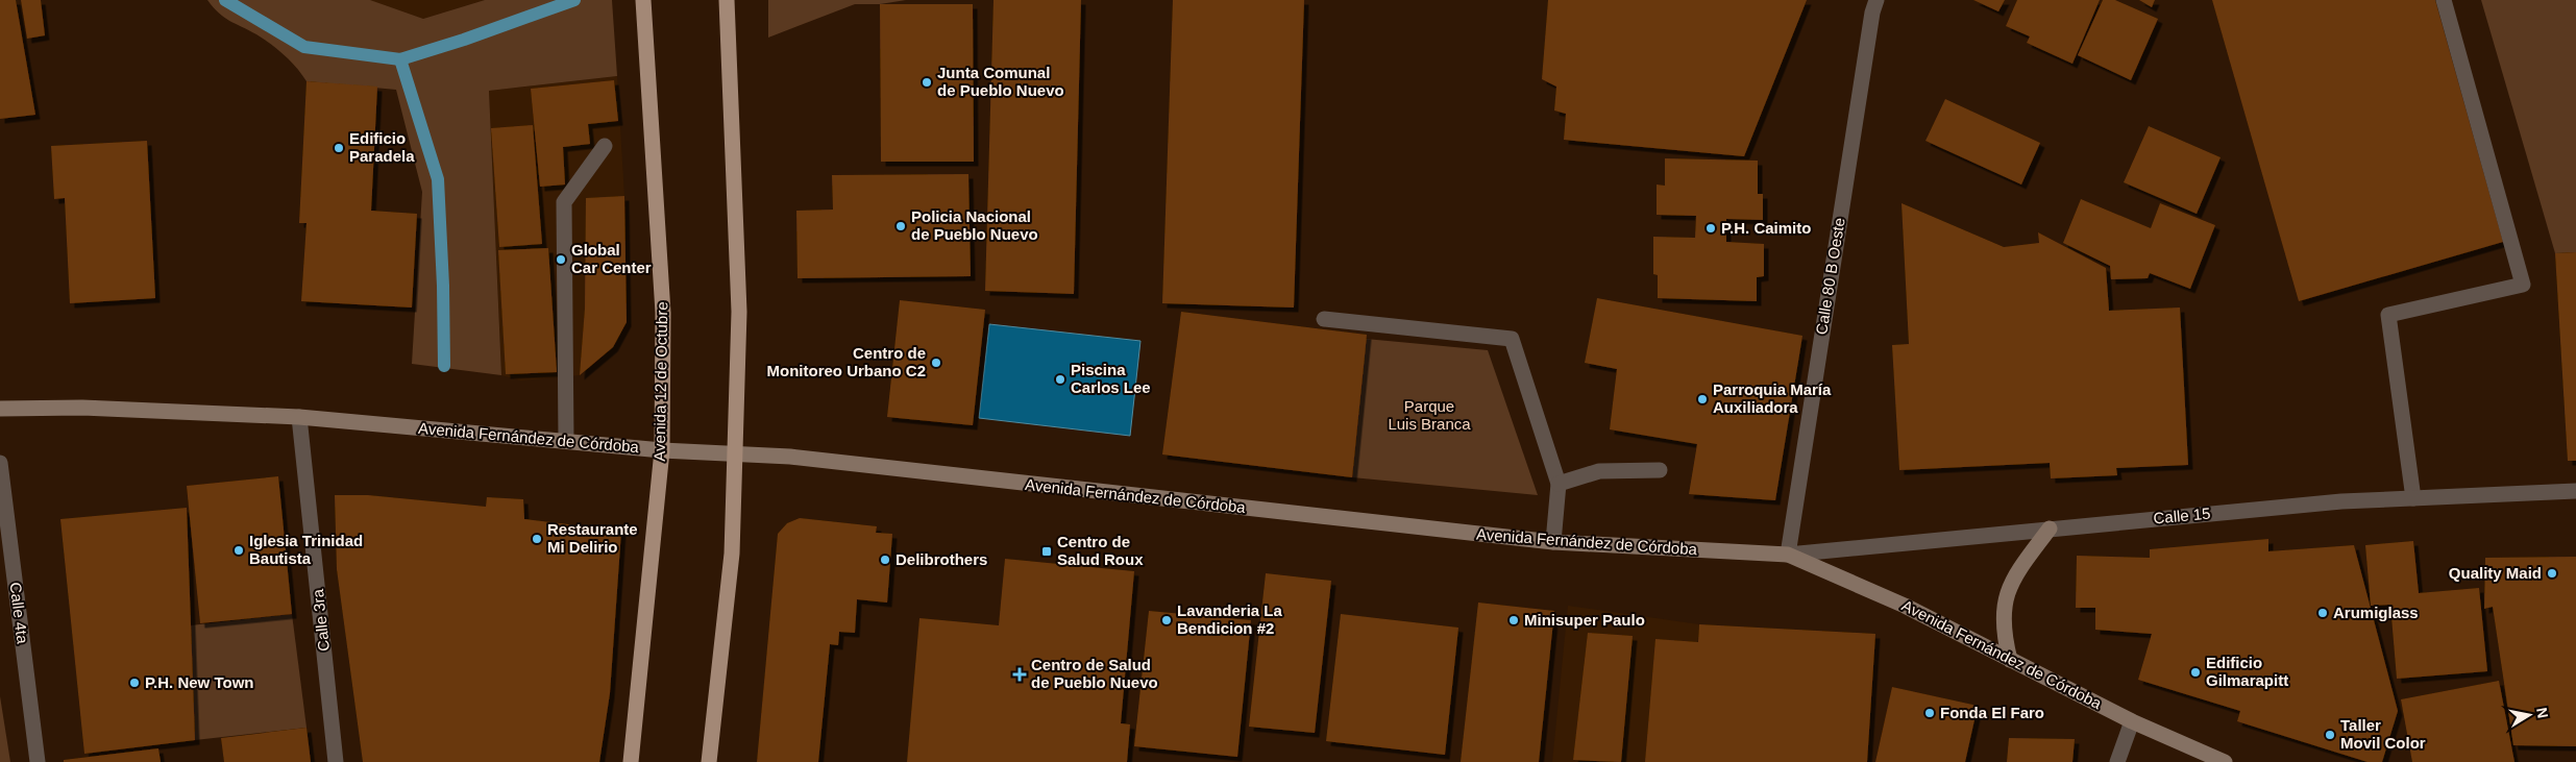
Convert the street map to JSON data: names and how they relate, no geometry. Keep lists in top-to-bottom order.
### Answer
{
  "streets": {
    "main road": ["Avenida 12 de Octubre", "Avenida Fernández de Córdoba"],
    "street": [
      "Calle 80 B Oeste",
      "Calle 15",
      "Calle 4ta",
      "Calle 3ra"
    ]
  },
  "crossings": [
    ["Calle 80 B Oeste", "Avenida Fernández de Córdoba"],
    ["Calle 80 B Oeste", "Calle 15"],
    ["Avenida 12 de Octubre", "Avenida Fernández de Córdoba"],
    ["Avenida Fernández de Córdoba", "Calle 15"],
    ["Avenida Fernández de Córdoba", "Calle 3ra"]
  ],
  "parks": ["Parque Luis Branca"],
  "places": {
    "other": [
      "Junta Comunal de Pueblo Nuevo",
      "Edificio Paradela",
      "Policia Nacional de Pueblo Nuevo",
      "P.H. Caimito",
      "Global Car Center",
      "Centro de Monitoreo Urbano C2",
      "Piscina Carlos Lee",
      "Parroquia María Auxiliadora",
      "Restaurante Mi Delirio",
      "Iglesia Trinidad Bautista",
      "Delibrothers",
      "Quality Maid",
      "Arumiglass",
      "Lavanderia La Bendicion #2",
      "Minisuper Paulo",
      "Edificio Gilmarapitt",
      "P.H. New Town",
      "Fonda El Faro",
      "Taller Movil Color"
    ],
    "transit": ["Centro de Salud Roux"],
    "health": ["Centro de Salud de Pueblo Nuevo"]
  },
  "north": "right"
}
